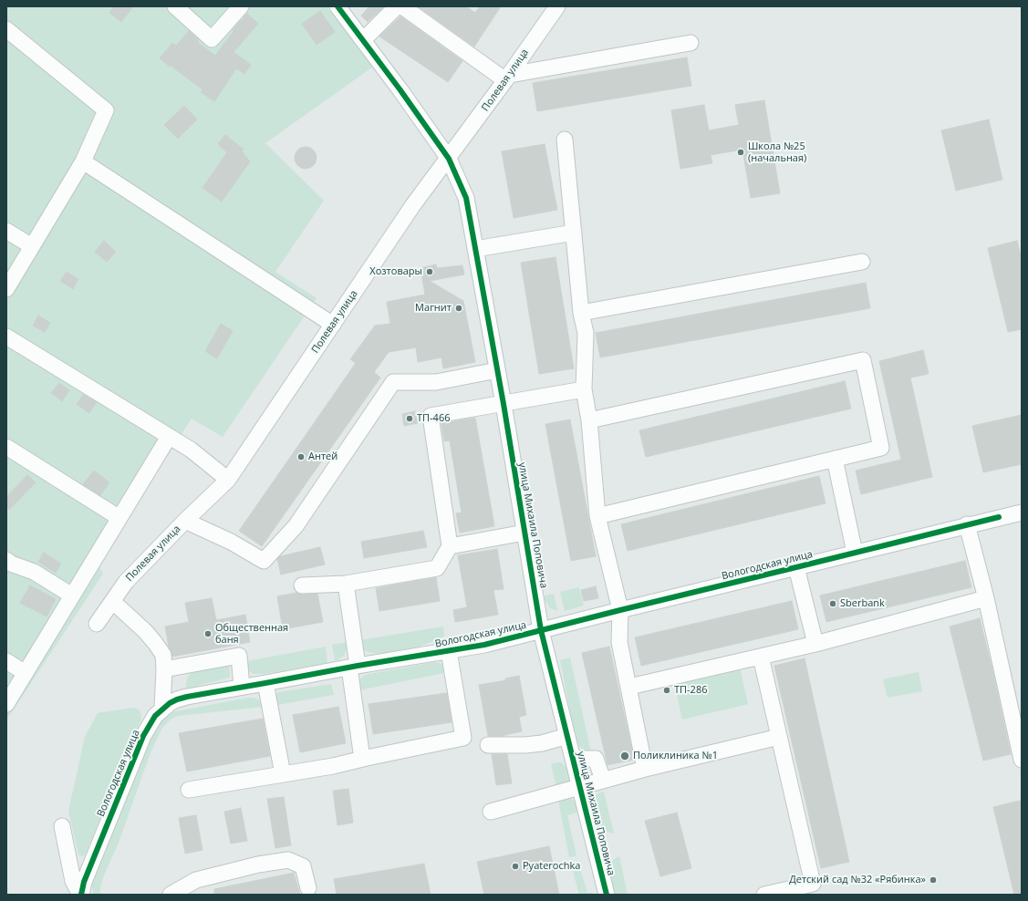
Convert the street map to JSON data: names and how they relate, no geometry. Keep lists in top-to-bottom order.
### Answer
{
  "streets": {
    "street": ["Полевая улица", "улица Михаила Поповича", "Вологодская улица"]
  },
  "crossings": [
    ["Полевая улица", "улица Михаила Поповича"],
    ["улица Михаила Поповича", "Вологодская улица"]
  ],
  "places": [
    "Школа №25 (начальная)",
    "Хозтовары",
    "Магнит",
    "ТП-466",
    "Антей",
    "Sberbank",
    "Общественная баня",
    "ТП-286",
    "Поликлиника №1",
    "Pyaterochka",
    "Детский сад №32 «Рябинка»"
  ]
}
